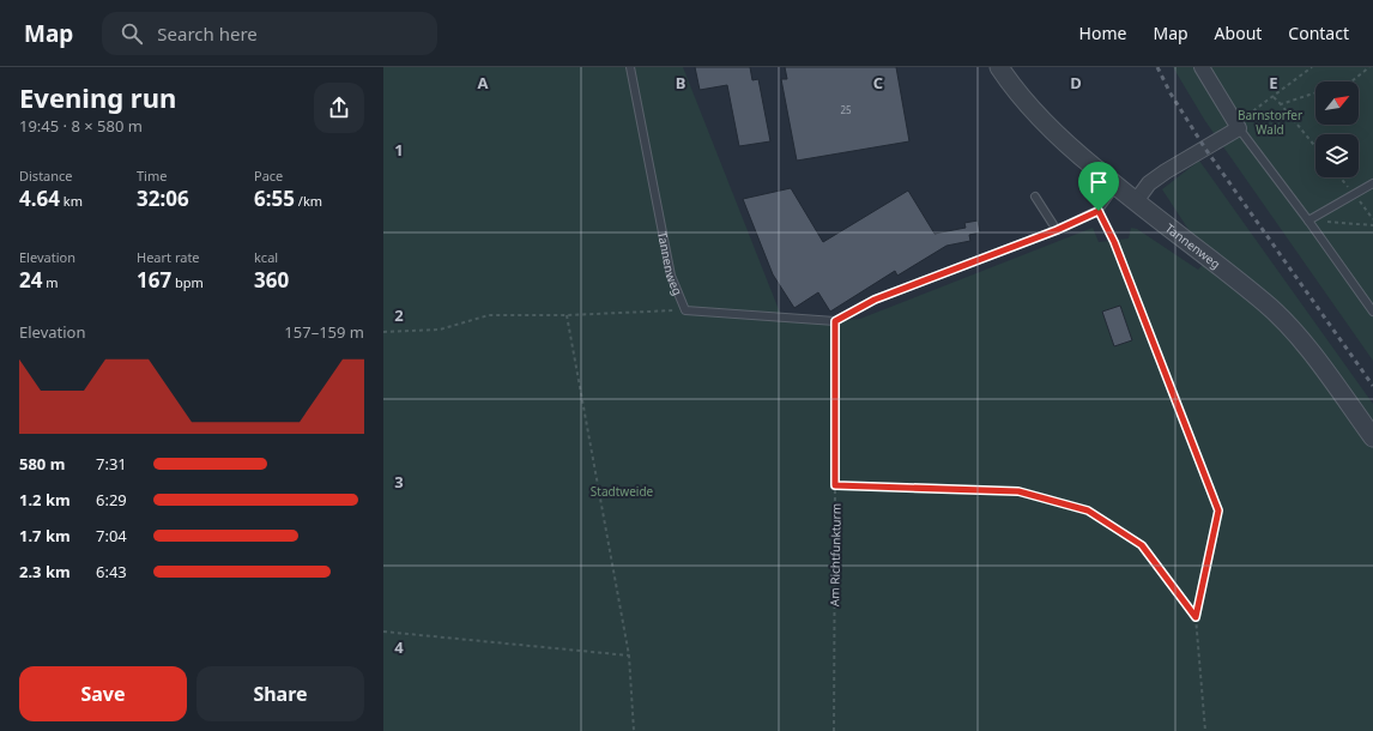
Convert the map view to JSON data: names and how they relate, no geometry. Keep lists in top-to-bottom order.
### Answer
{
  "streets": {
    "street": ["Tannenweg"],
    "path": ["Am Richtfunkturm"]
  },
  "crossings": [
    ["Tannenweg", "Am Richtfunkturm"]
  ],
  "parks": ["Barnstorfer Wald", "Stadtweide"],
  "house_numbers": ["25"],
  "north": "top right",
  "page": {
    "header": "Map",
    "search": "Search here",
    "nav": [
      "Home",
      "Map",
      "About",
      "Contact"
    ],
    "heading": ["Evening run", "19:45 · 8 × 580 m"],
    "stats": [
      ["Distance", "4.64 km"],
      ["Time", "32:06"],
      ["Pace", "6:55 /km"],
      ["Elevation", "24 m"],
      ["Heart rate", "167 bpm"],
      ["kcal", "360"]
    ],
    "chart": ["Elevation", "157–159 m"],
    "list": [
      {
        "name": "580 m",
        "note": "7:31"
      },
      {
        "name": "1.2 km",
        "note": "6:29"
      },
      {
        "name": "1.7 km",
        "note": "7:04"
      },
      {
        "name": "2.3 km",
        "note": "6:43"
      }
    ],
    "buttons": ["Save", "Share"]
  },
  "grid": {
    "columns": [
      "A",
      "B",
      "C",
      "D",
      "E"
    ],
    "rows": [
      "1",
      "2",
      "3",
      "4"
    ]
  }
}
